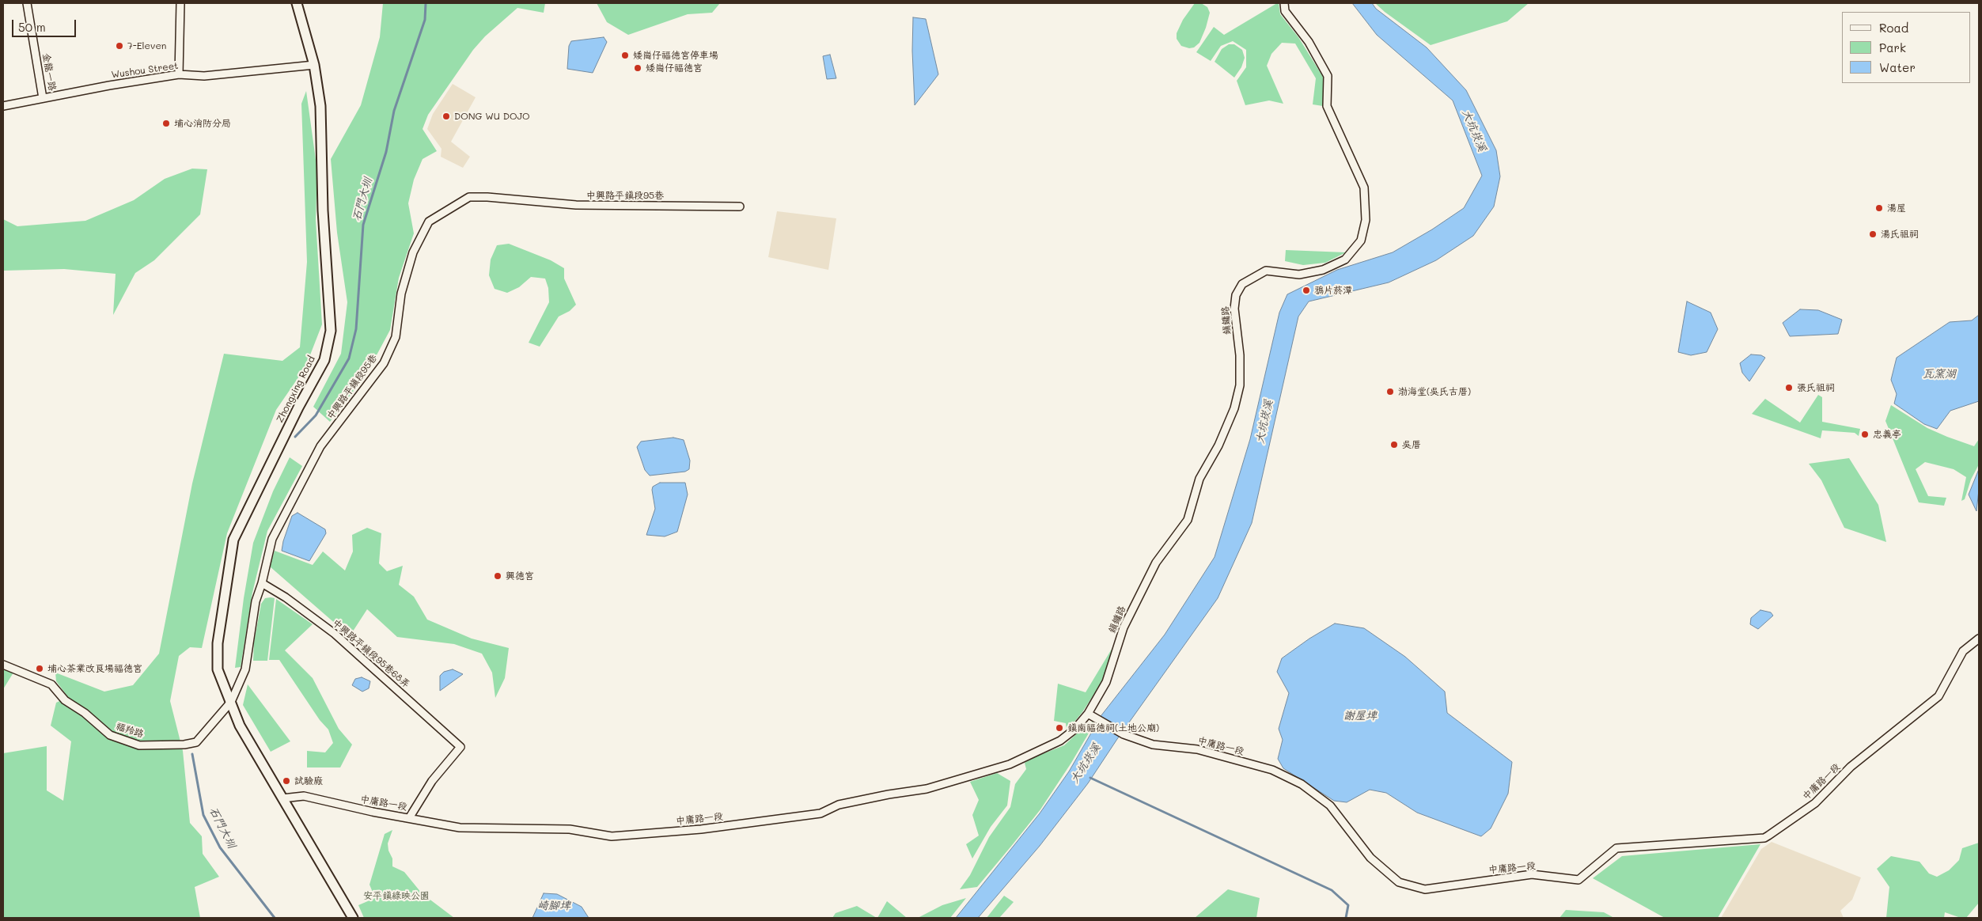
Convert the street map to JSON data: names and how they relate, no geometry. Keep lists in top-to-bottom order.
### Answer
{
  "streets": {
    "street": [
      "Wushou Street",
      "金龍一路",
      "中興路平鎮段95巷",
      "鎮鏞路",
      "Zhongxing Road",
      "中興路平鎮段95巷68弄",
      "福羚路",
      "中庸路一段"
    ]
  },
  "crossings": [
    ["Wushou Street", "金龍一路"],
    ["Wushou Street", "Zhongxing Road"],
    ["中興路平鎮段95巷", "Zhongxing Road"],
    ["中興路平鎮段95巷", "中興路平鎮段95巷68弄"],
    ["中興路平鎮段95巷", "福羚路"],
    ["鎮鏞路", "中庸路一段"],
    ["Zhongxing Road", "福羚路"],
    ["Zhongxing Road", "中庸路一段"],
    ["中興路平鎮段95巷68弄", "中庸路一段"]
  ],
  "water": [
    "大坑崁溪",
    "石門大圳",
    "瓦窯湖",
    "謝屋埤",
    "崎腳埤"
  ],
  "parks": ["安平鎮綠映公園"],
  "places": [
    "7-Eleven",
    "矮崗仔福德宮停車場",
    "矮崗仔福德宮",
    "DONG WU DOJO",
    "埔心消防分局",
    "湯屋",
    "湯氏祖祠",
    "鴉片菸潭",
    "張氏祖祠",
    "渤海堂(吳氏古厝)",
    "忠義亭",
    "吳厝",
    "興德宮",
    "埔心茶業改良場福德宮",
    "鎮南福德祠(土地公廟)",
    "試驗廠"
  ],
  "legend": ["Road", "Park", "Water"],
  "scale_bar": "50 m"
}
